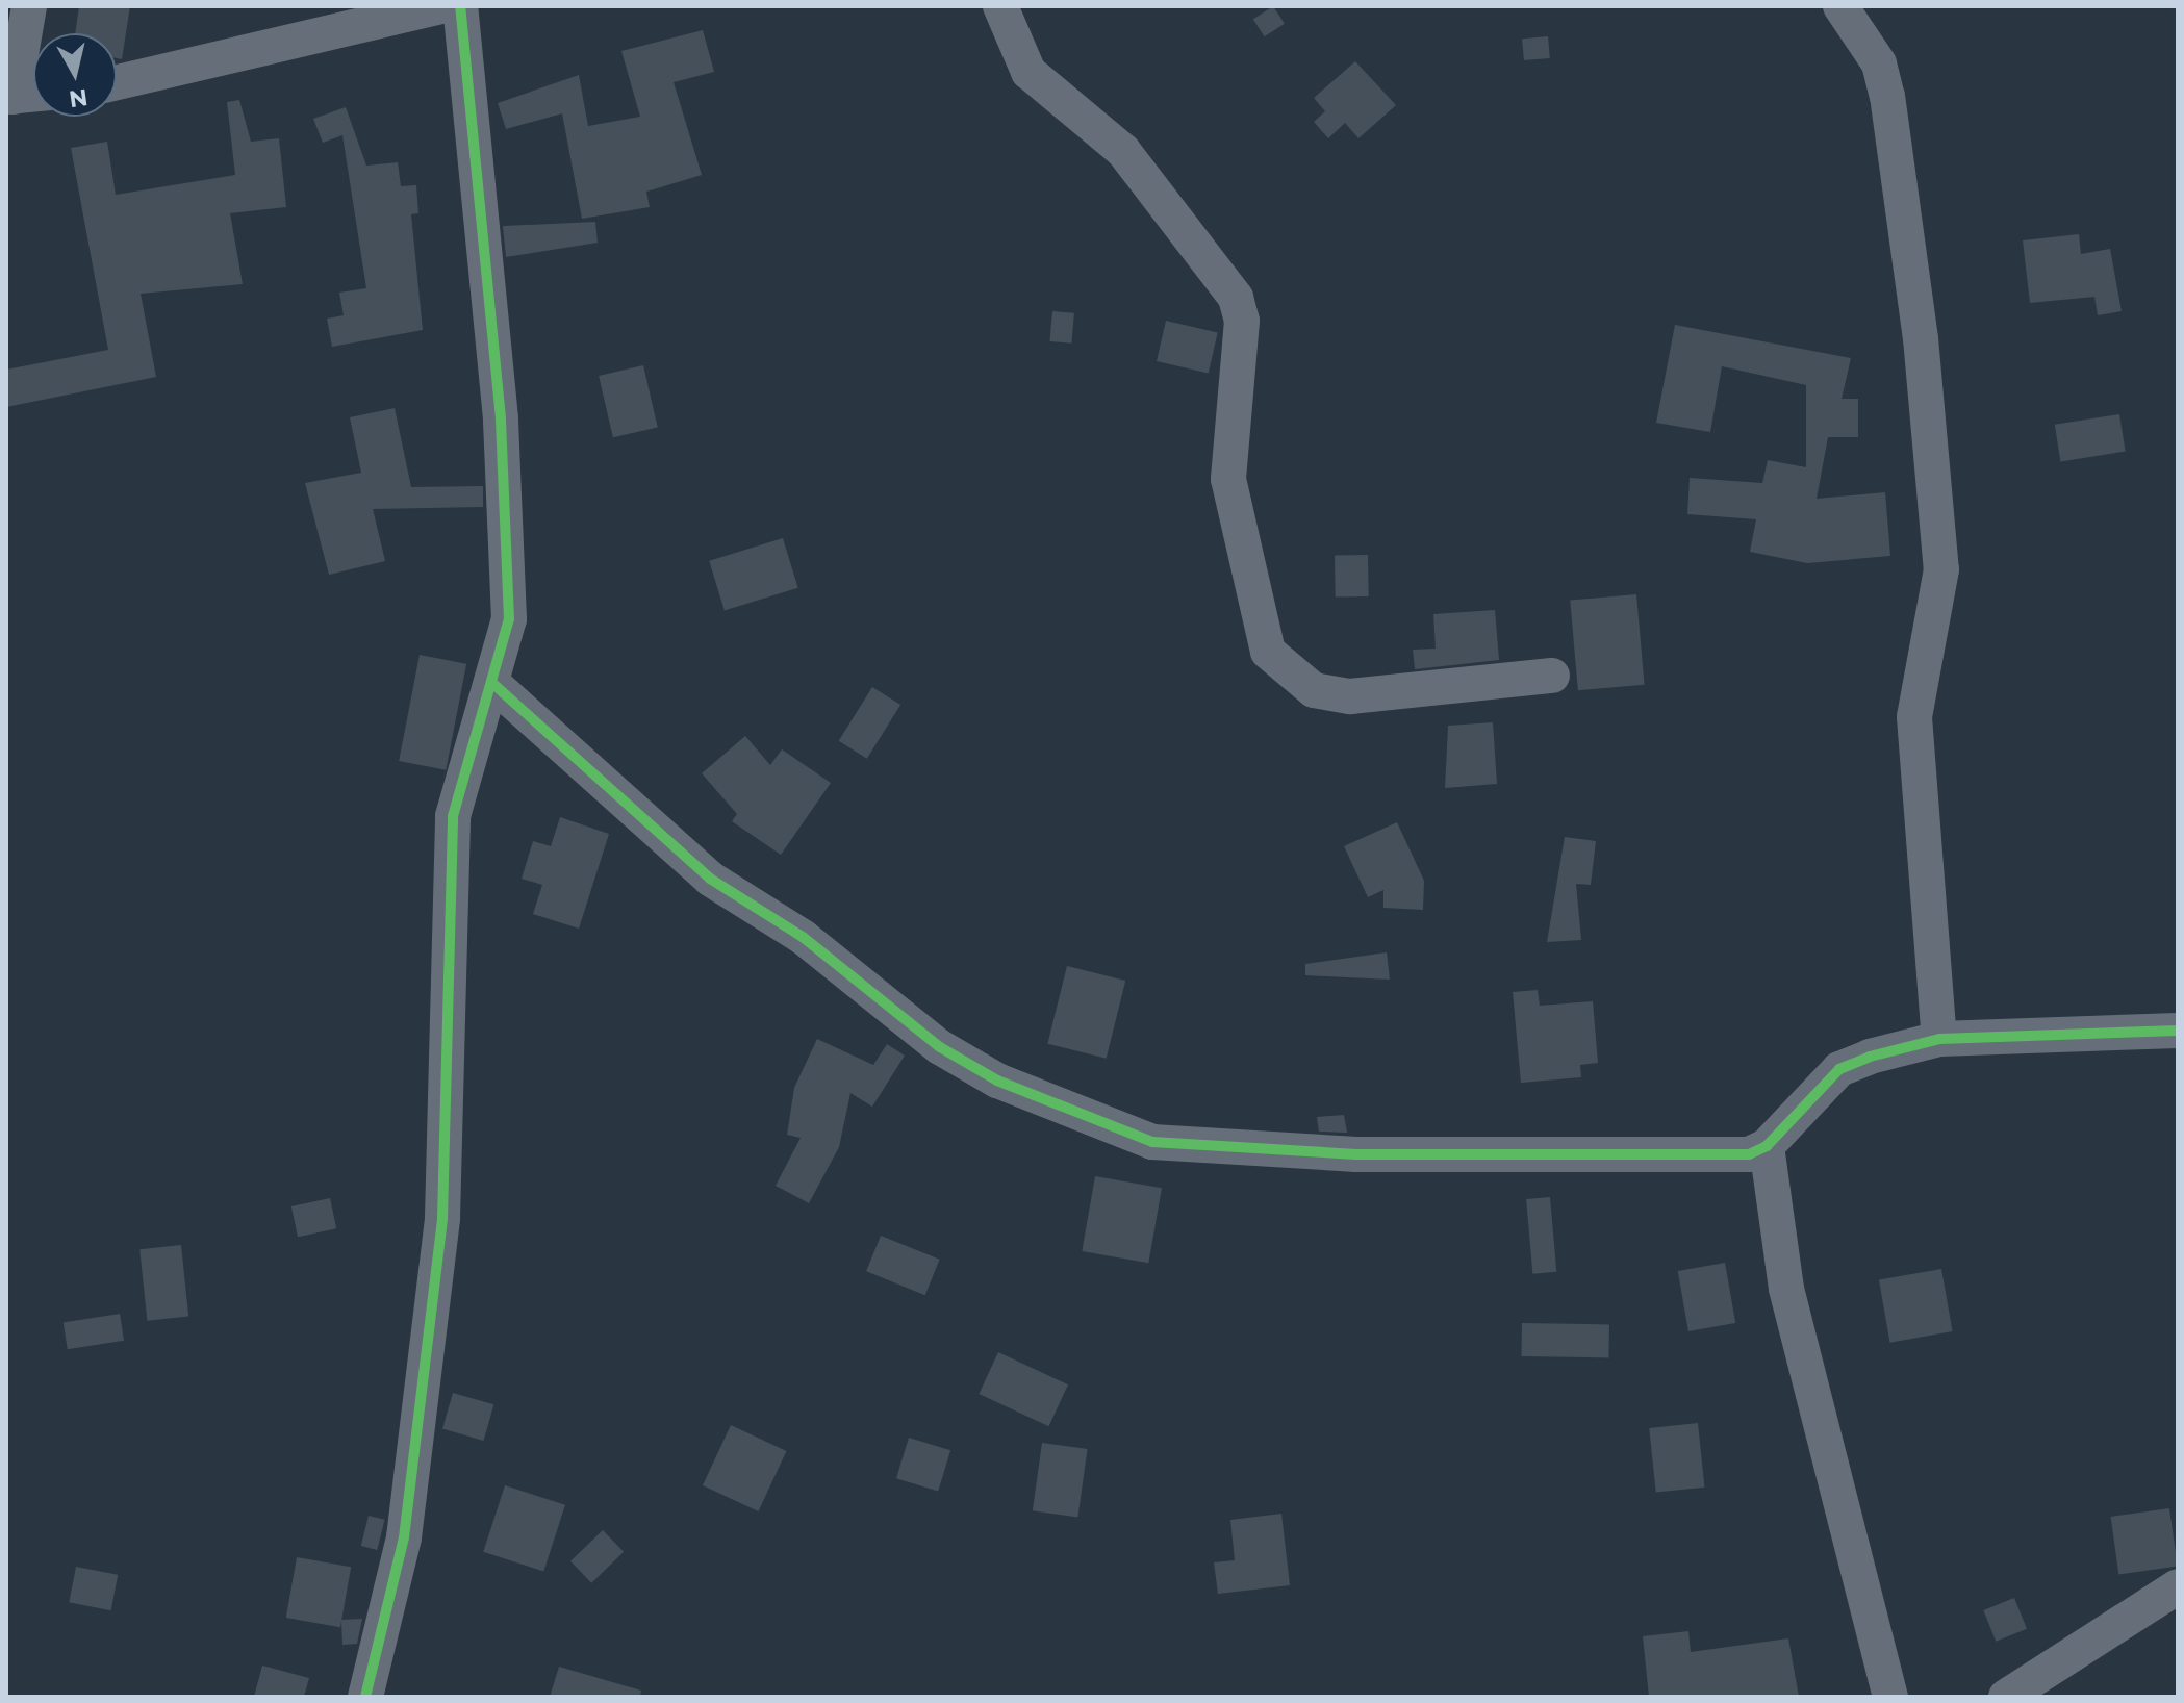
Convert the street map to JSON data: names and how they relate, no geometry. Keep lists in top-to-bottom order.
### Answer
{
  "north": "bottom"
}
